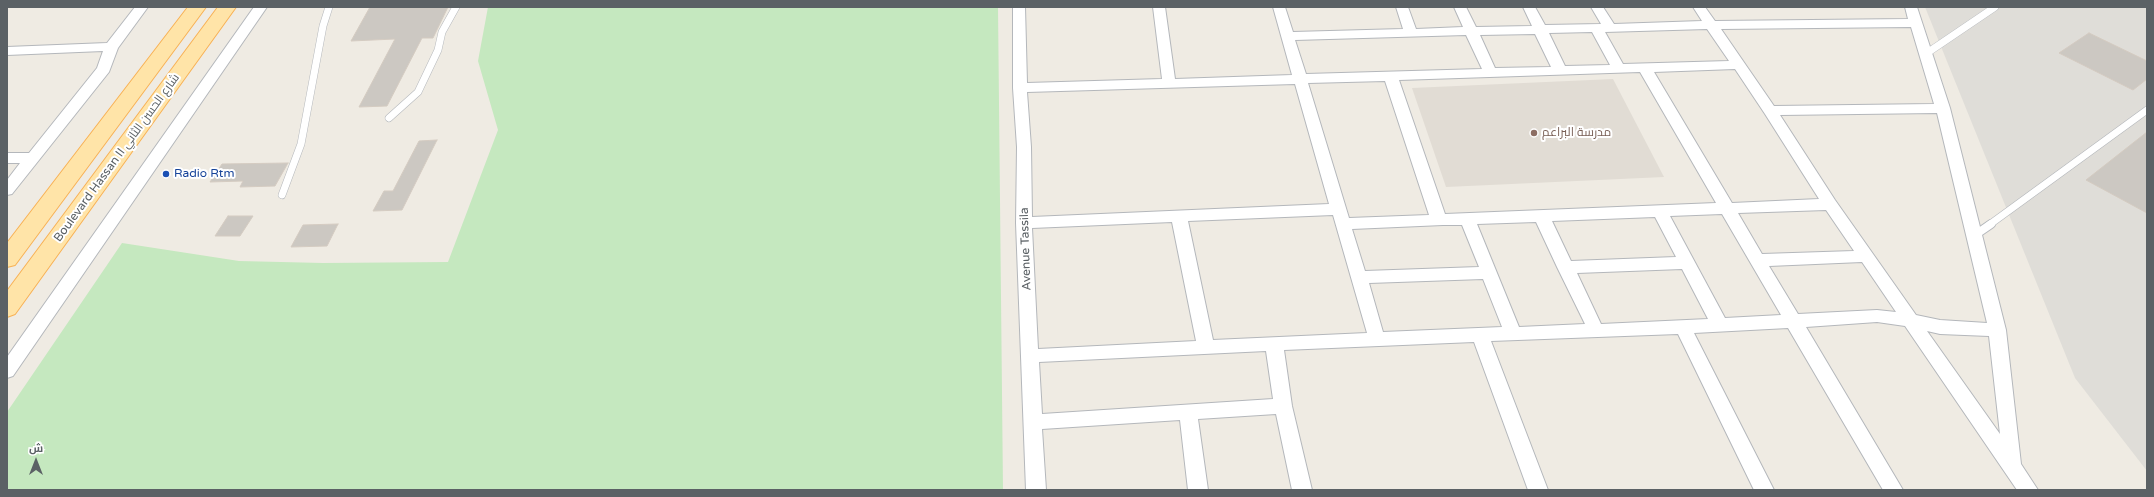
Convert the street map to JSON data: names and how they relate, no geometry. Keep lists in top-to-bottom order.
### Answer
{
  "streets": {
    "main road": ["Boulevard Hassan II شارع الحسن الثاني"],
    "street": ["Avenue Tassila"]
  },
  "places": ["مدرسة البراعم", "Radio Rtm"],
  "north": "top"
}
